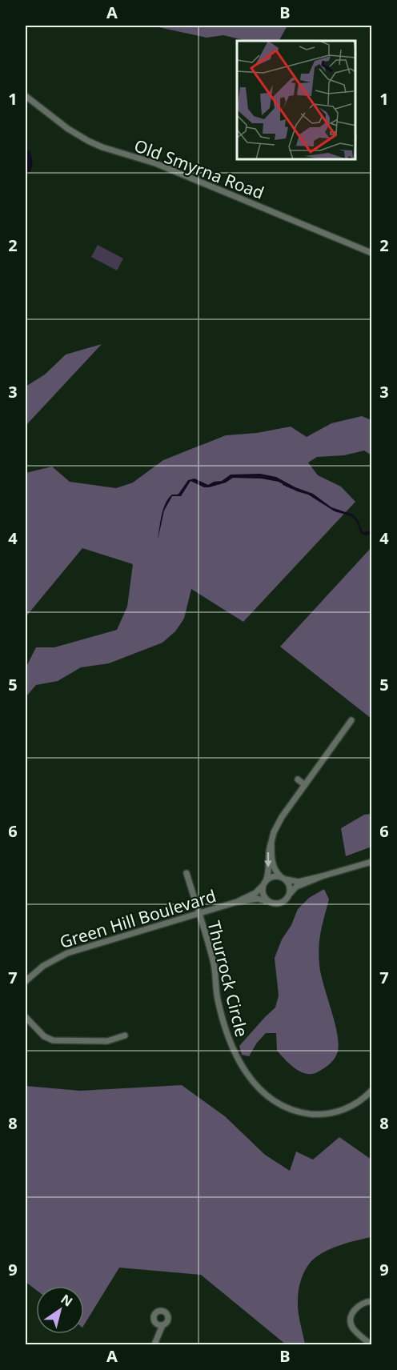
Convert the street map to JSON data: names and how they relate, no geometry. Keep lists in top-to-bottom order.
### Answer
{
  "streets": {
    "street": ["Old Smyrna Road", "Green Hill Boulevard", "Thurrock Circle"]
  },
  "crossings": [
    ["Green Hill Boulevard", "Thurrock Circle"]
  ],
  "north": "top right",
  "grid": {
    "columns": ["A", "B"],
    "rows": [
      "1",
      "2",
      "3",
      "4",
      "5",
      "6",
      "7",
      "8",
      "9"
    ]
  }
}
